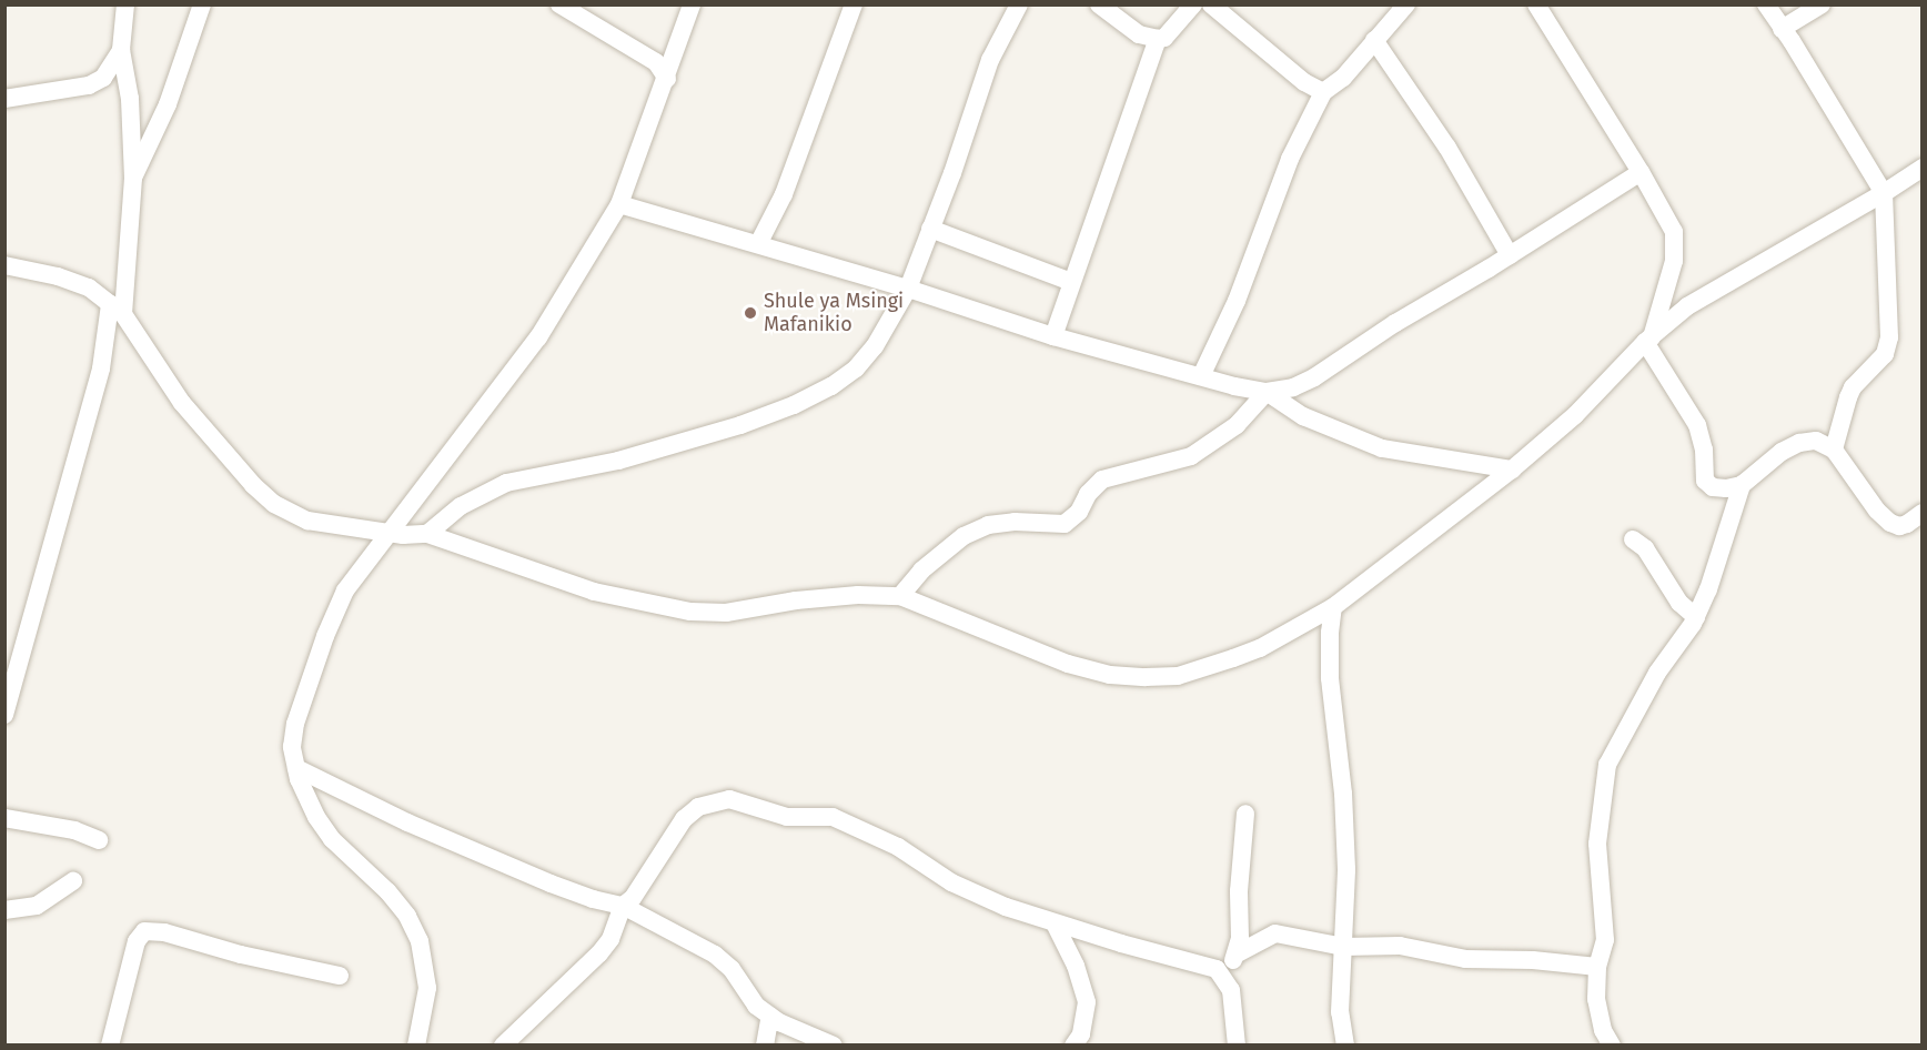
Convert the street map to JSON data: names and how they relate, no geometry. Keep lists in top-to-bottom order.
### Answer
{
  "places": ["Shule ya Msingi Mafanikio"]
}
